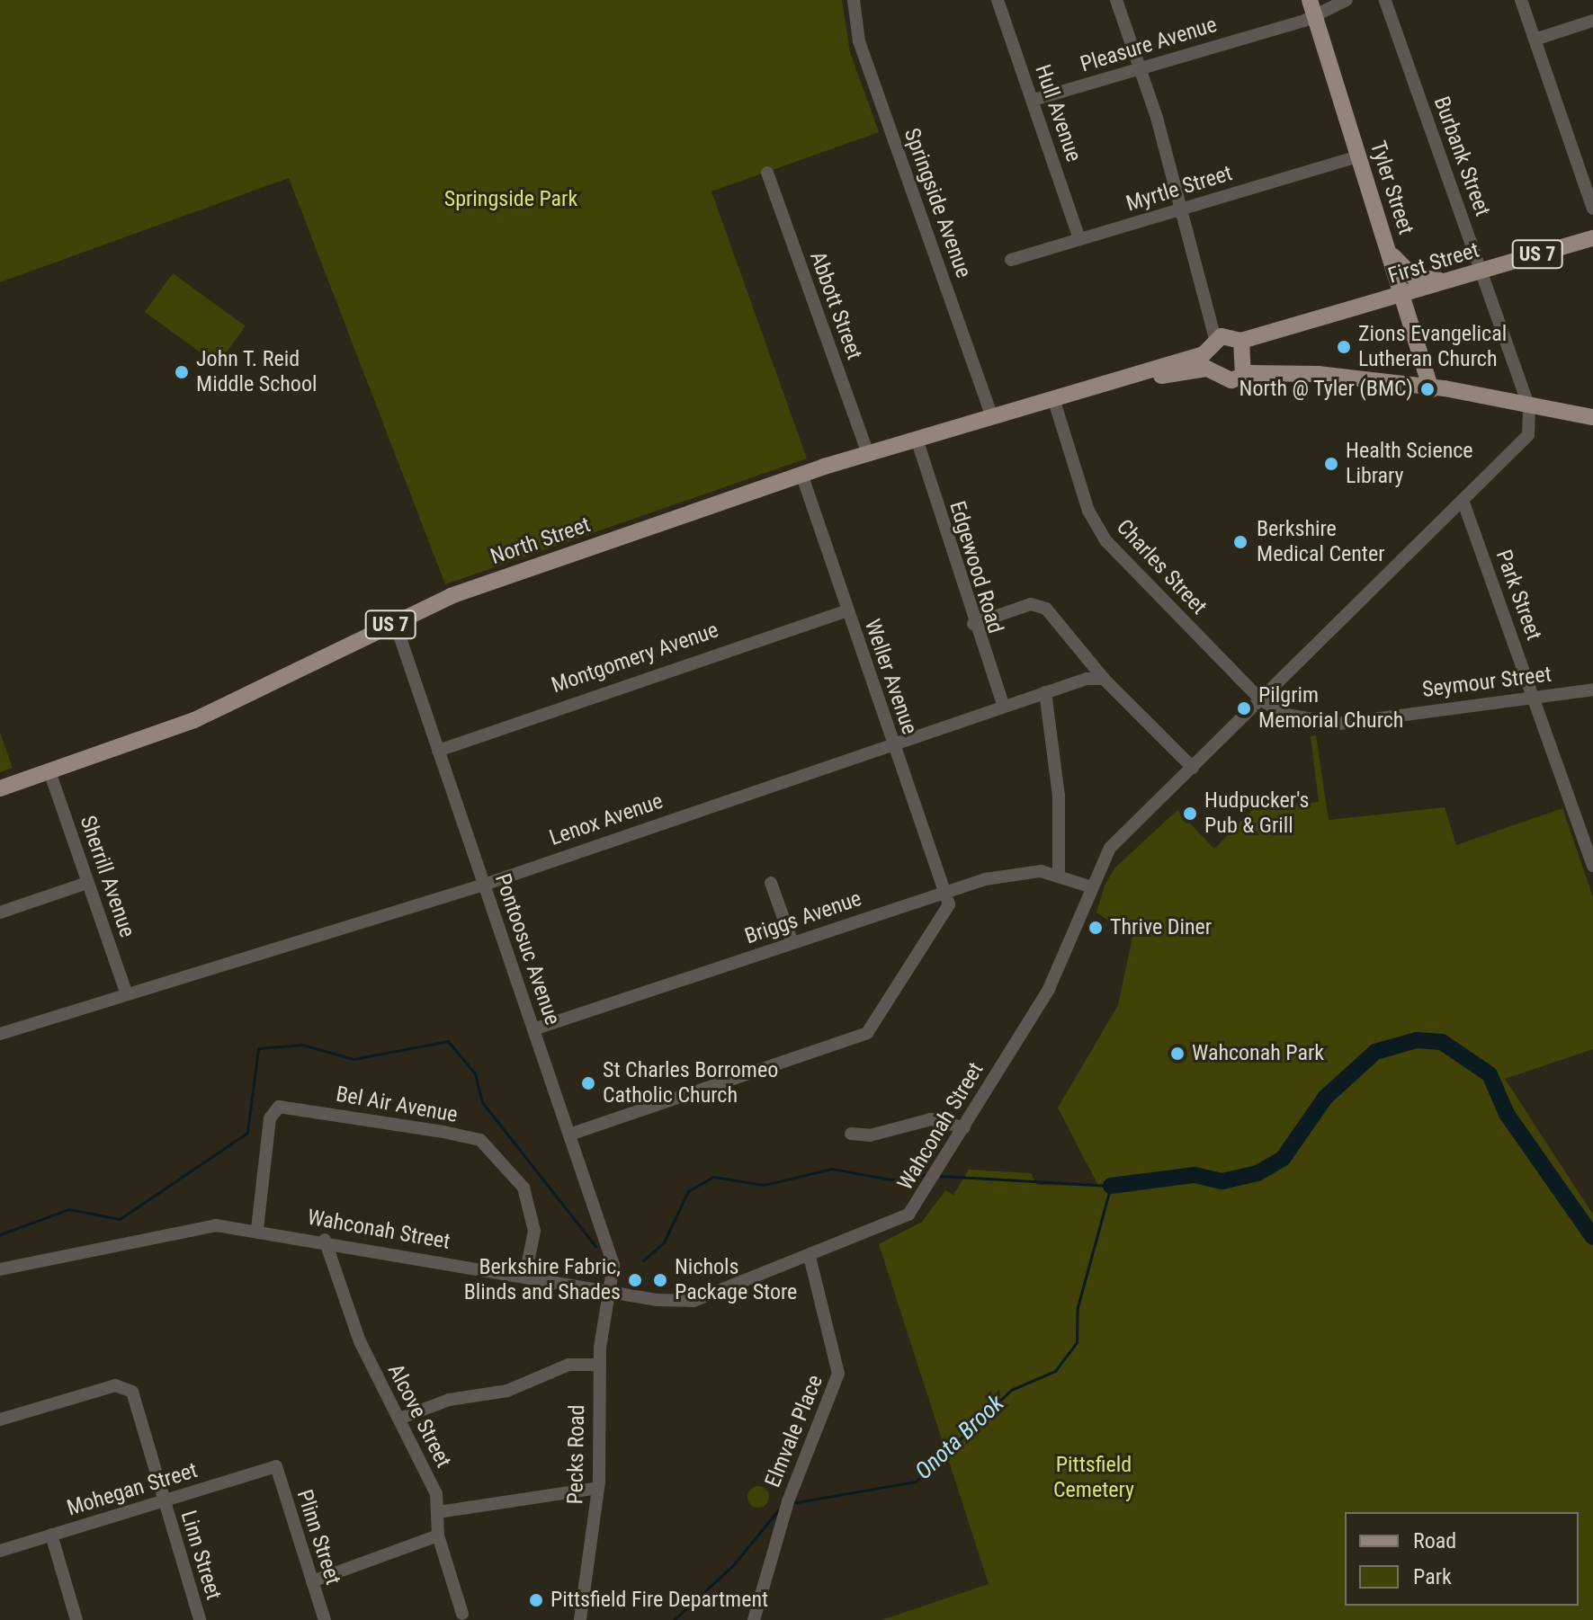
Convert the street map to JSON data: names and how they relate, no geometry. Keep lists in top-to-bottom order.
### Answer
{
  "streets": {
    "main road": [
      "Tyler Street",
      "US 7",
      "First Street",
      "North Street"
    ],
    "street": [
      "Pleasure Avenue",
      "Hull Avenue",
      "Burbank Street",
      "Myrtle Street",
      "Springside Avenue",
      "Abbott Street",
      "Edgewood Road",
      "Charles Street",
      "Park Street",
      "Montgomery Avenue",
      "Weller Avenue",
      "Seymour Street",
      "Lenox Avenue",
      "Sherrill Avenue",
      "Briggs Avenue",
      "Pontoosuc Avenue",
      "Bel Air Avenue",
      "Wahconah Street",
      "Alcove Street",
      "Elmvale Place",
      "Pecks Road",
      "Mohegan Street",
      "Plinn Street",
      "Linn Street"
    ]
  },
  "crossings": [
    ["Pleasure Avenue", "Hull Avenue"],
    ["Pleasure Avenue", "Tyler Street"],
    ["Hull Avenue", "Myrtle Street"],
    ["Burbank Street", "First Street"],
    ["Burbank Street", "North Street"],
    ["Burbank Street", "Wahconah Street"],
    ["Tyler Street", "Myrtle Street"],
    ["Tyler Street", "First Street"],
    ["Tyler Street", "North Street"],
    ["Springside Avenue", "North Street"],
    ["Abbott Street", "North Street"],
    ["North Street", "Edgewood Road"],
    ["North Street", "Charles Street"],
    ["North Street", "Weller Avenue"],
    ["North Street", "Sherrill Avenue"],
    ["North Street", "Pontoosuc Avenue"],
    ["North Street", "Wahconah Street"],
    ["Edgewood Road", "Lenox Avenue"],
    ["Charles Street", "Seymour Street"],
    ["Charles Street", "Wahconah Street"],
    ["Park Street", "Seymour Street"],
    ["Park Street", "Wahconah Street"],
    ["Montgomery Avenue", "Weller Avenue"],
    ["Montgomery Avenue", "Pontoosuc Avenue"],
    ["Weller Avenue", "Lenox Avenue"],
    ["Weller Avenue", "Briggs Avenue"],
    ["Seymour Street", "Wahconah Street"],
    ["Lenox Avenue", "Sherrill Avenue"],
    ["Lenox Avenue", "Pontoosuc Avenue"],
    ["Briggs Avenue", "Pontoosuc Avenue"],
    ["Briggs Avenue", "Wahconah Street"],
    ["Pontoosuc Avenue", "Wahconah Street"],
    ["Pontoosuc Avenue", "Pecks Road"],
    ["Bel Air Avenue", "Wahconah Street"],
    ["Wahconah Street", "Alcove Street"],
    ["Wahconah Street", "Elmvale Place"],
    ["Wahconah Street", "Pecks Road"],
    ["Mohegan Street", "Plinn Street"],
    ["Mohegan Street", "Linn Street"]
  ],
  "water": ["Onota Brook"],
  "parks": ["Springside Park", "Pittsfield Cemetery"],
  "places": [
    "Zions Evangelical Lutheran Church",
    "John T. Reid Middle School",
    "North @ Tyler (BMC)",
    "Health Science Library",
    "Berkshire Medical Center",
    "Pilgrim Memorial Church",
    "Hudpucker's Pub & Grill",
    "Thrive Diner",
    "Wahconah Park",
    "St Charles Borromeo Catholic Church",
    "Berkshire Fabric, Blinds and Shades",
    "Nichols Package Store",
    "Pittsfield Fire Department"
  ],
  "legend": ["Road", "Park"]
}
